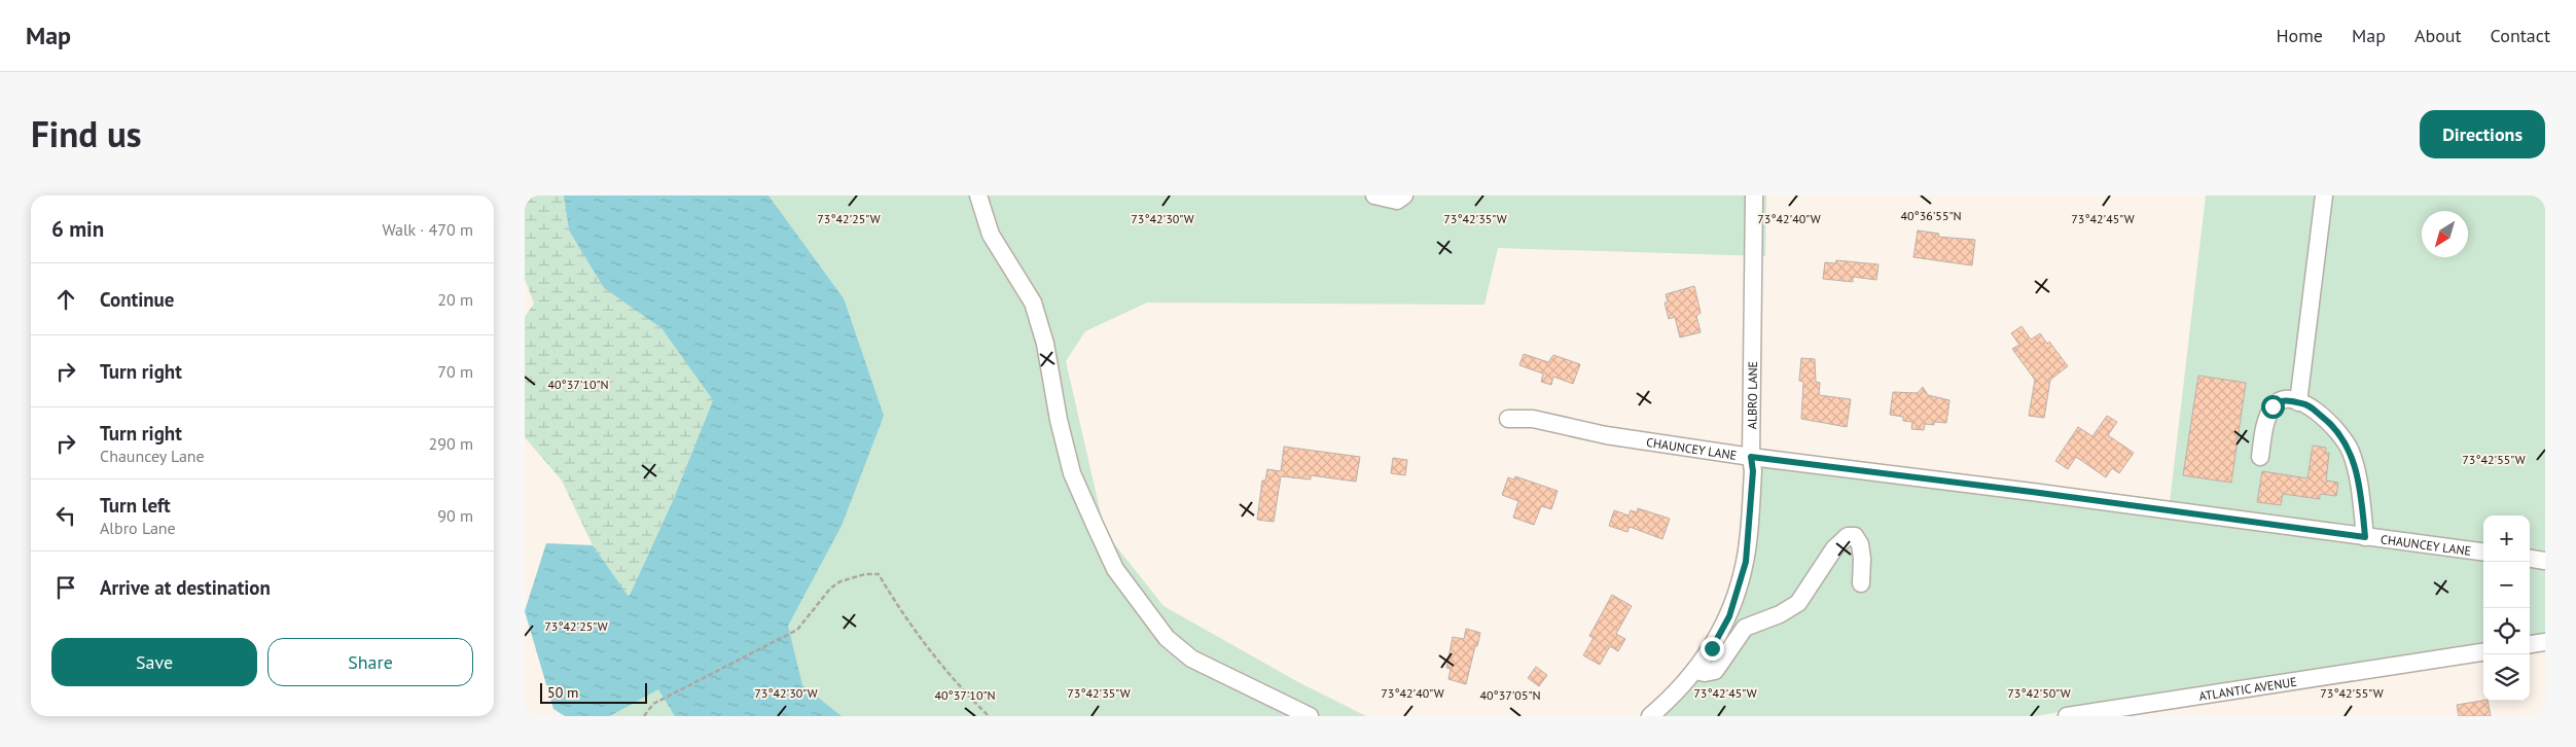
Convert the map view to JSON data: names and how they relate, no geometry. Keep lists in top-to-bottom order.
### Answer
{
  "streets": {
    "street": ["ALBRO LANE", "CHAUNCEY LANE", "ATLANTIC AVENUE"]
  },
  "crossings": [
    ["ALBRO LANE", "CHAUNCEY LANE"]
  ],
  "scale_bar": "50 m",
  "north": "bottom left",
  "page": {
    "header": "Map",
    "nav": [
      "Home",
      "Map",
      "About",
      "Contact"
    ],
    "title": "Find us",
    "buttons": [
      "Directions",
      ["Save", "Share"]
    ],
    "heading": ["6 min", "Walk · 470 m"],
    "list": [
      ["Continue", "20 m"],
      ["Turn right", "70 m"],
      ["Turn right", "Chauncey Lane", "290 m"],
      ["Turn left", "Albro Lane", "90 m"],
      "Arrive at destination"
    ],
    "map_buttons": ["+", "−"],
    "scale": "50 m"
  },
  "coordinates": [
    "40°36'55\"N",
    "73°42'25\"W",
    "73°42'30\"W",
    "73°42'35\"W",
    "73°42'40\"W",
    "73°42'45\"W",
    "40°37'10\"N",
    "73°42'55\"W",
    "73°42'50\"W",
    "40°37'05\"N"
  ]
}
